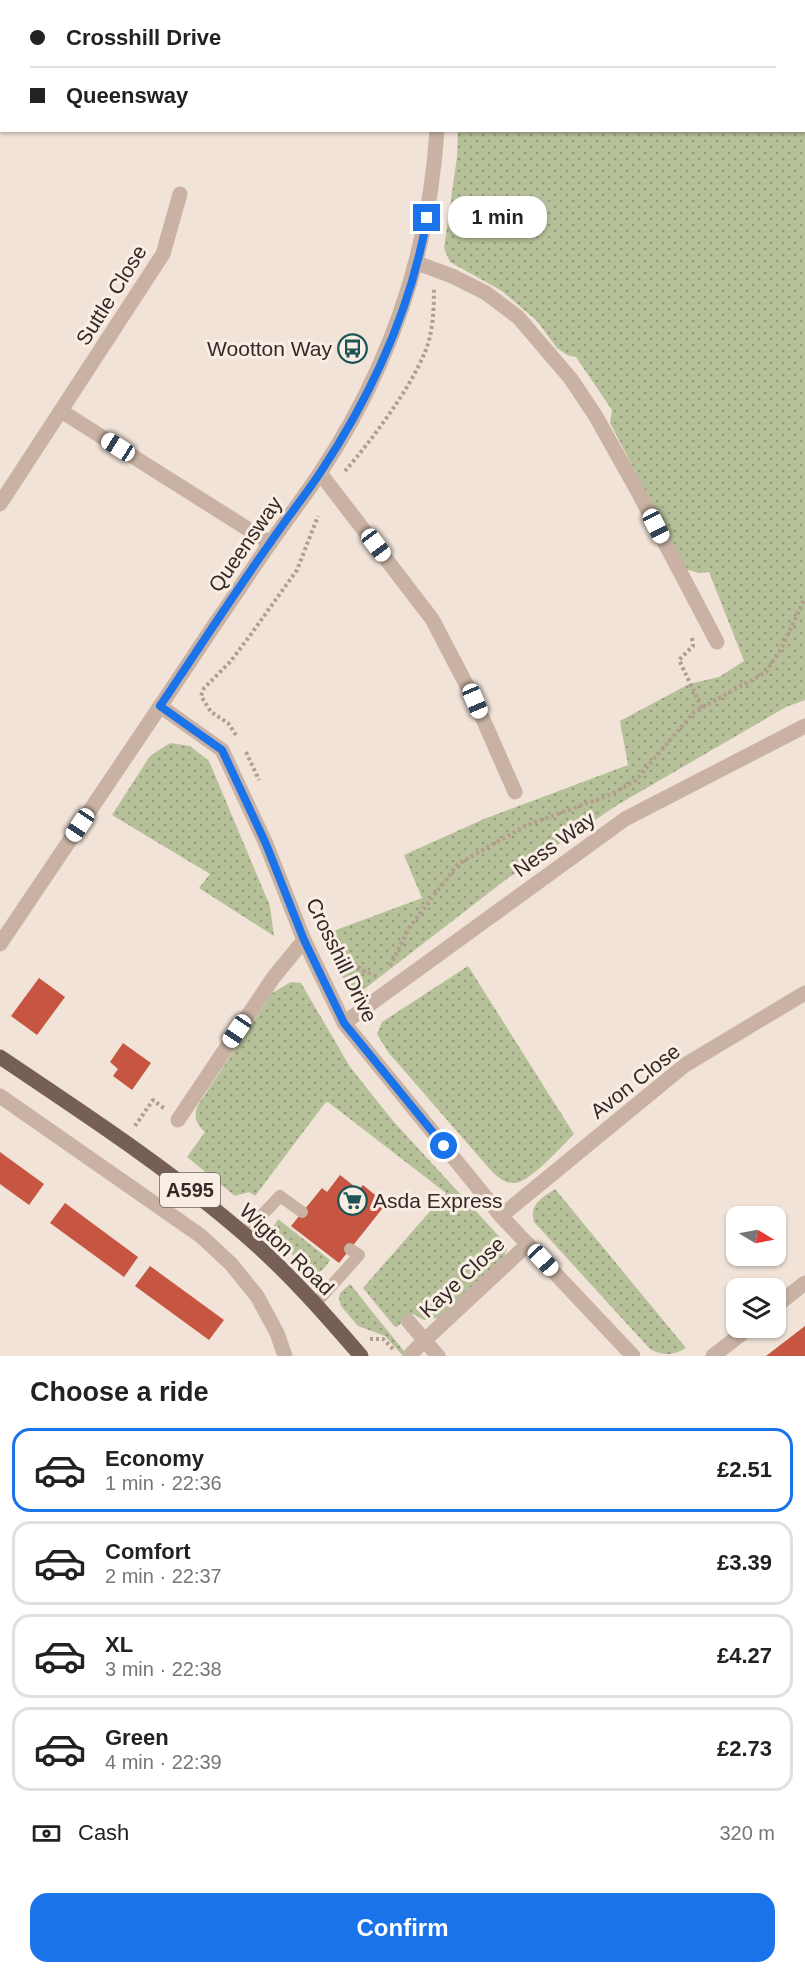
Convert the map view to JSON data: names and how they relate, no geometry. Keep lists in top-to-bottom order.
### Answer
{
  "streets": {
    "main road": ["A595", "Wigton Road"],
    "street": [
      "Suttle Close",
      "Queensway",
      "Ness Way",
      "Crosshill Drive",
      "Avon Close",
      "Kaye Close"
    ]
  },
  "crossings": [
    ["Queensway", "Crosshill Drive"],
    ["Ness Way", "Crosshill Drive"],
    ["Crosshill Drive", "Avon Close"],
    ["Crosshill Drive", "Kaye Close"]
  ],
  "places": {
    "bus stop": ["Wootton Way"],
    "supermarket": ["Asda Express"]
  },
  "north": "right",
  "page": {
    "banner": ["Crosshill Drive", "Queensway"],
    "bubble": "1 min",
    "heading": "Choose a ride",
    "list": [
      {
        "name": "Economy",
        "note": "1 min · 22:36",
        "value": "£2.51"
      },
      {
        "name": "Comfort",
        "note": "2 min · 22:37",
        "value": "£3.39"
      },
      {
        "name": "XL",
        "note": "3 min · 22:38",
        "value": "£4.27"
      },
      {
        "name": "Green",
        "note": "4 min · 22:39",
        "value": "£2.73"
      }
    ],
    "pay": ["Cash", "320 m"],
    "buttons": "Confirm"
  }
}
